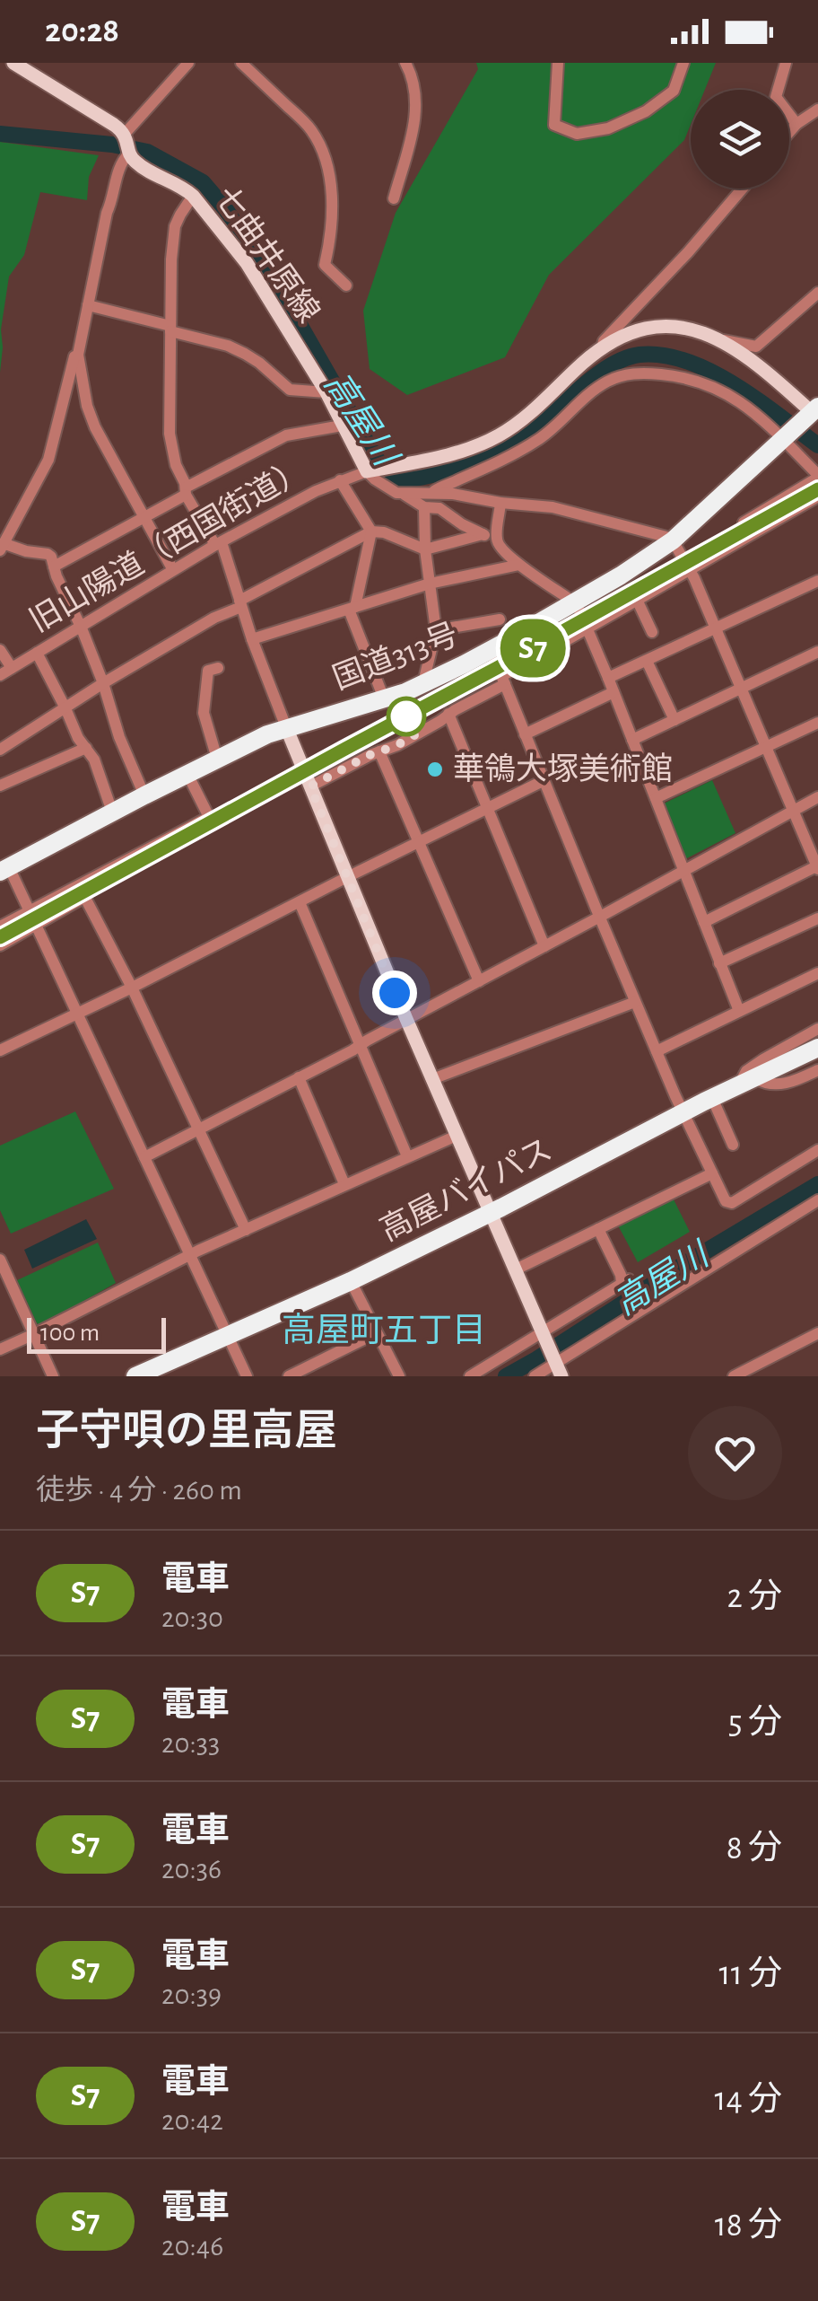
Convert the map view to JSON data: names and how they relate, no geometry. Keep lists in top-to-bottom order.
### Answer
{
  "streets": {
    "highway": ["国道313号", "高屋バイパス"],
    "main road": ["七曲井原線"],
    "street": ["旧山陽道（西国街道）"]
  },
  "crossings": [
    ["七曲井原線", "旧山陽道（西国街道）"]
  ],
  "districts": ["高屋町五丁目"],
  "water": ["高屋川"],
  "places": ["華鴒大塚美術館"],
  "scale_bar": "100 m",
  "page": {
    "status": "20:28",
    "on_map": "S7",
    "scale": "100 m",
    "heading": ["子守唄の里高屋", "徒歩 · 4 分 · 260 m"],
    "list": [
      {
        "mark": "S7",
        "name": "電車",
        "note": "20:30",
        "value": "2 分"
      },
      {
        "mark": "S7",
        "name": "電車",
        "note": "20:33",
        "value": "5 分"
      },
      {
        "mark": "S7",
        "name": "電車",
        "note": "20:36",
        "value": "8 分"
      },
      {
        "mark": "S7",
        "name": "電車",
        "note": "20:39",
        "value": "11 分"
      },
      {
        "mark": "S7",
        "name": "電車",
        "note": "20:42",
        "value": "14 分"
      },
      {
        "mark": "S7",
        "name": "電車",
        "note": "20:46",
        "value": "18 分"
      }
    ]
  }
}
